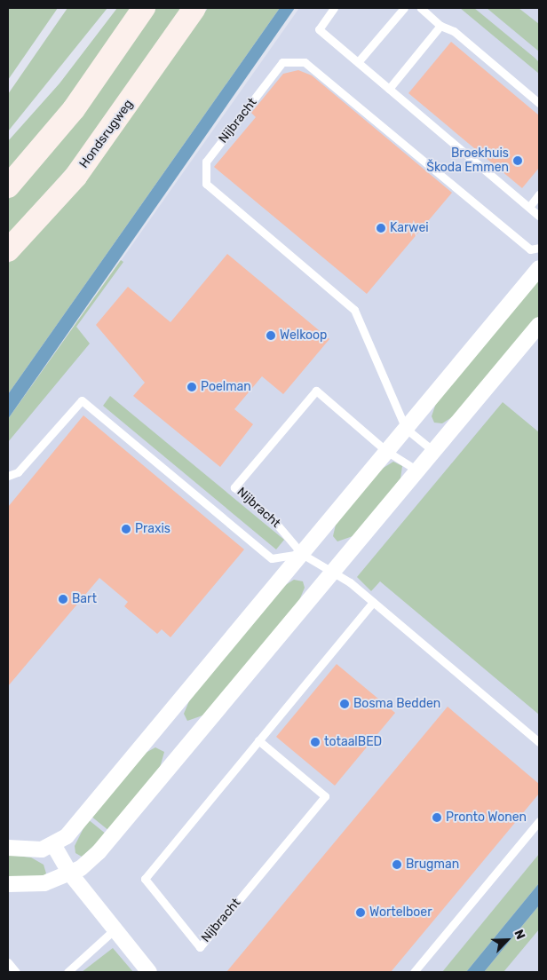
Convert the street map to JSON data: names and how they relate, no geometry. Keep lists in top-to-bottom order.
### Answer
{
  "streets": {
    "main road": ["Hondsrugweg"],
    "lane": ["Nijbracht"]
  },
  "places": [
    "Broekhuis Škoda Emmen",
    "Karwei",
    "Welkoop",
    "Poelman",
    "Praxis",
    "Bart",
    "Bosma Bedden",
    "totaalBED",
    "Pronto Wonen",
    "Brugman",
    "Wortelboer"
  ],
  "north": "top right"
}
